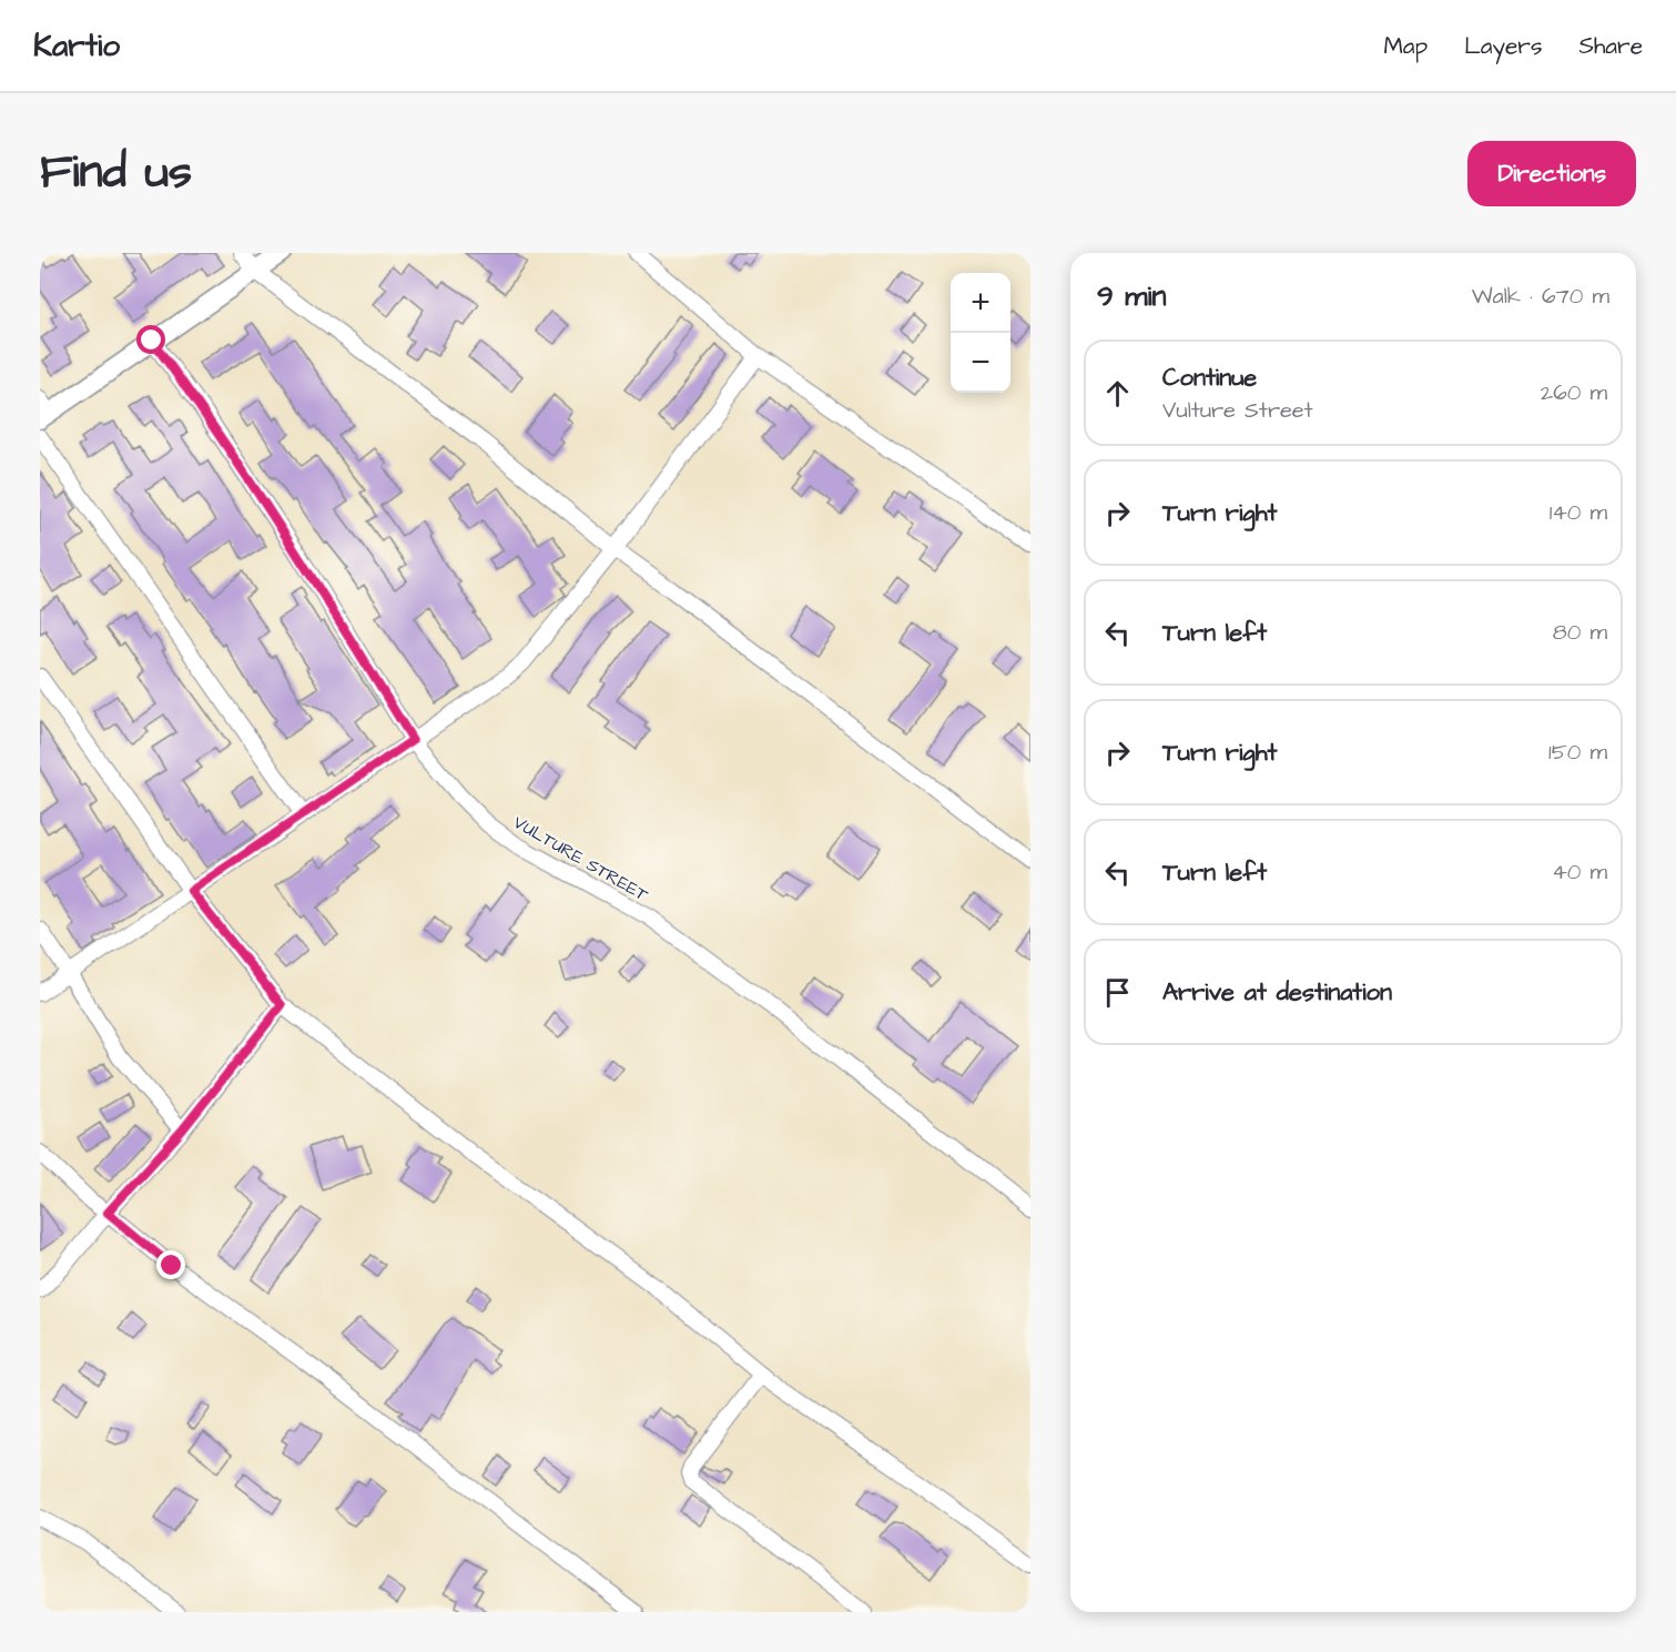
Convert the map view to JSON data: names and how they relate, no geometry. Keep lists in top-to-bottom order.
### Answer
{
  "streets": {
    "street": ["VULTURE STREET"]
  },
  "page": {
    "header": "Kartio",
    "nav": ["Map", "Layers", "Share"],
    "title": "Find us",
    "buttons": "Directions",
    "heading": ["9 min", "Walk · 670 m"],
    "map_buttons": ["+", "−"],
    "list": [
      ["Continue", "Vulture Street", "260 m"],
      ["Turn right", "140 m"],
      ["Turn left", "80 m"],
      ["Turn right", "150 m"],
      ["Turn left", "40 m"],
      "Arrive at destination"
    ]
  }
}
